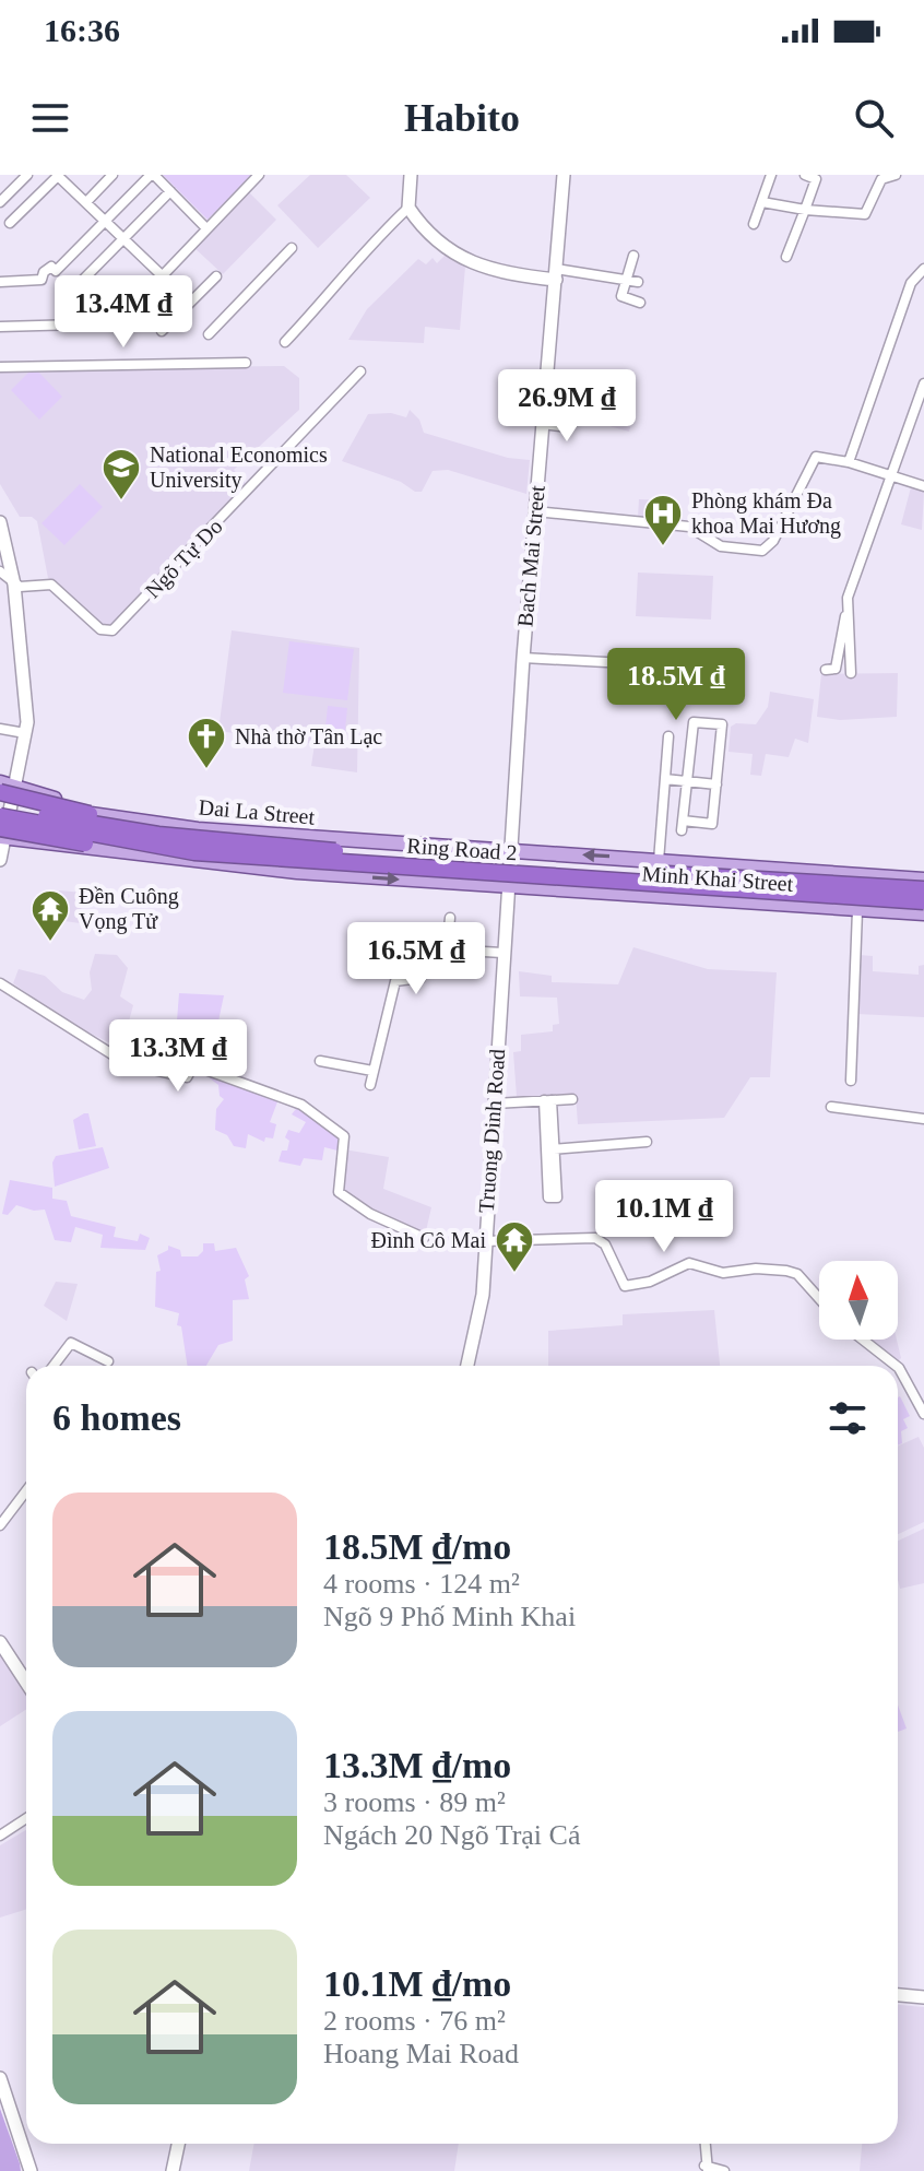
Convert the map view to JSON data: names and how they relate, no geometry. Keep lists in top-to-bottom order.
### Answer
{
  "streets": {
    "highway": ["Ring Road 2"],
    "main road": [
      "Bach Mai Street",
      "Dai La Street",
      "Minh Khai Street",
      "Truong Dinh Road"
    ],
    "street": ["Ngõ Tự Do"]
  },
  "crossings": [
    ["Bach Mai Street", "Dai La Street"],
    ["Bach Mai Street", "Minh Khai Street"],
    ["Bach Mai Street", "Truong Dinh Road"],
    ["Dai La Street", "Ring Road 2"],
    ["Dai La Street", "Minh Khai Street"],
    ["Minh Khai Street", "Truong Dinh Road"]
  ],
  "places": {
    "school or university": ["National Economics University"],
    "hospital": ["Phòng khám Đa khoa Mai Hương"],
    "church": ["Nhà thờ Tân Lạc"],
    "temple": ["Đền Cuông Vọng Tử", "Đình Cô Mai"]
  },
  "north": "top",
  "page": {
    "status": "16:36",
    "header": "Habito",
    "price": [
      "13.4M ₫",
      "26.9M ₫",
      "18.5M ₫",
      "16.5M ₫",
      "13.3M ₫",
      "10.1M ₫"
    ],
    "heading": "6 homes",
    "list": [
      {
        "name": "18.5M ₫/mo",
        "note": "4 rooms · 124 m² · Ngõ 9 Phố Minh Khai"
      },
      {
        "name": "13.3M ₫/mo",
        "note": "3 rooms · 89 m² · Ngách 20 Ngõ Trại Cá"
      },
      {
        "name": "10.1M ₫/mo",
        "note": "2 rooms · 76 m² · Hoang Mai Road"
      }
    ]
  }
}
